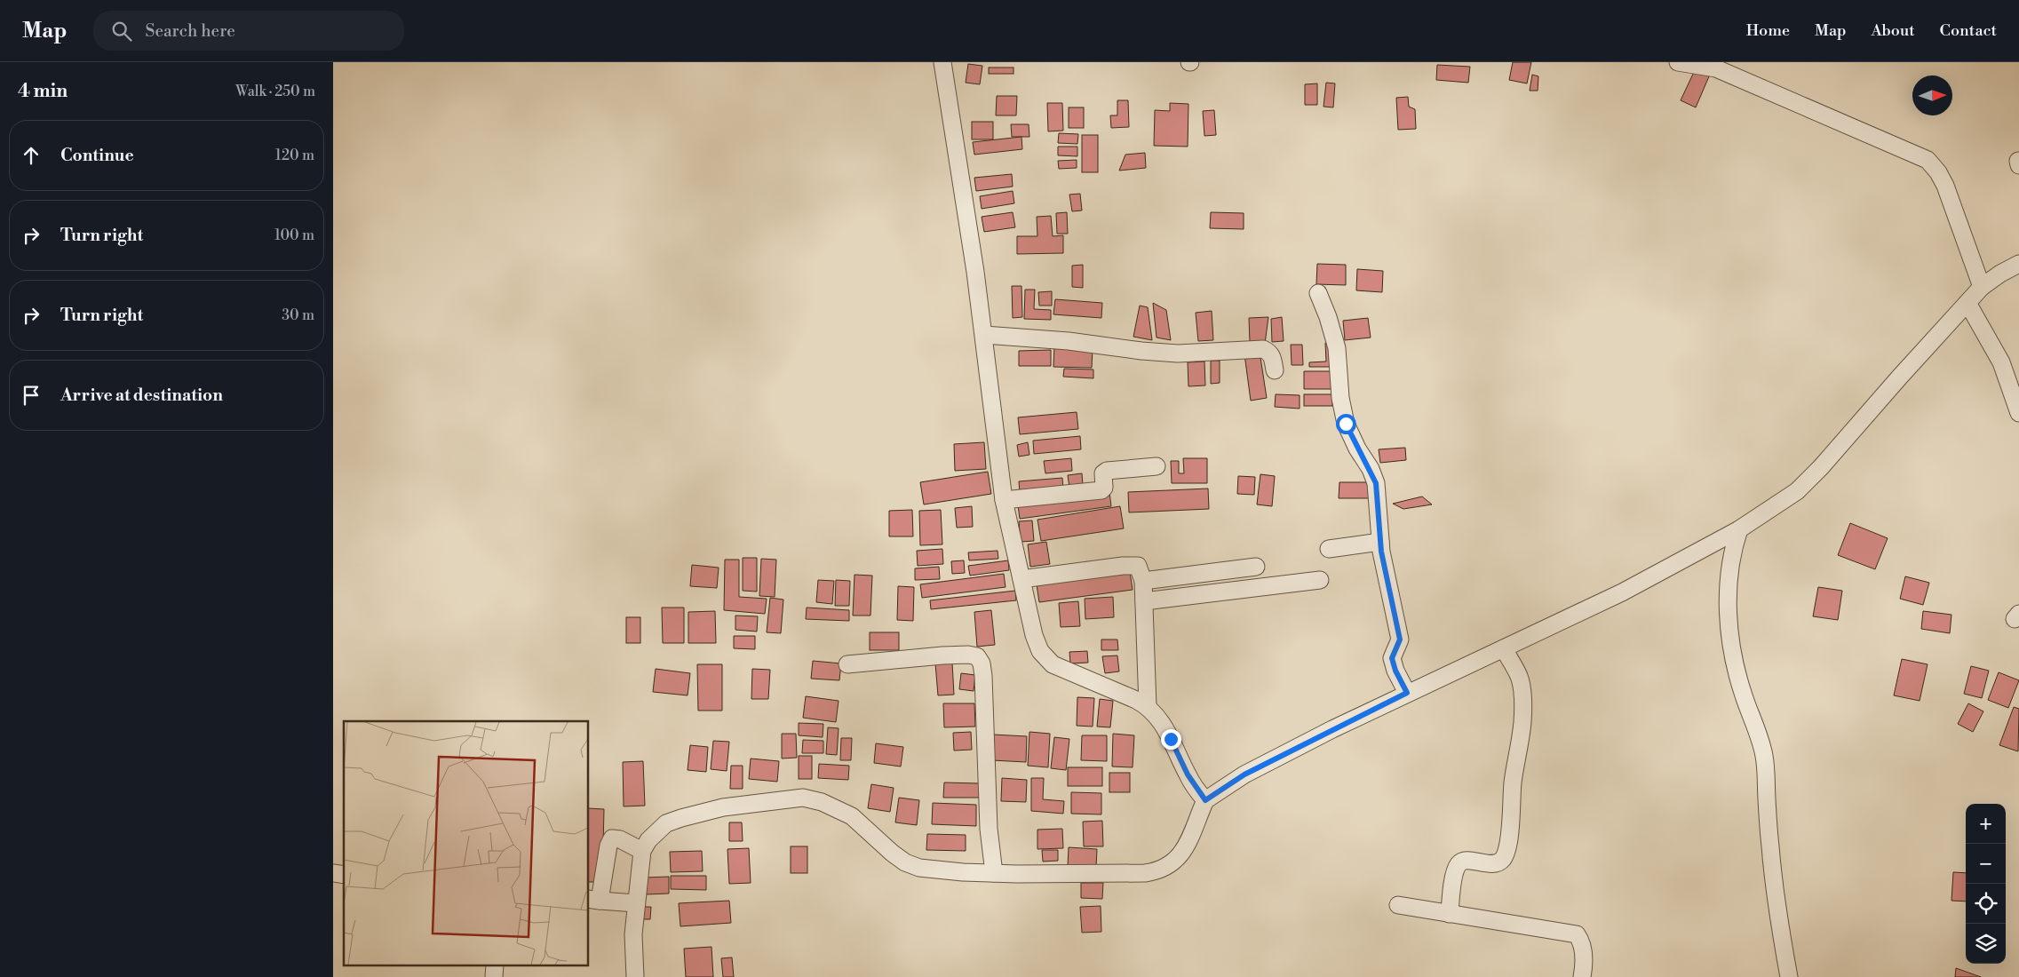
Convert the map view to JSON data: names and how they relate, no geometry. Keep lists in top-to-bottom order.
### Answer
{
  "north": "right",
  "page": {
    "header": "Map",
    "search": "Search here",
    "nav": [
      "Home",
      "Map",
      "About",
      "Contact"
    ],
    "heading": ["4 min", "Walk · 250 m"],
    "list": [
      ["Continue", "120 m"],
      ["Turn right", "100 m"],
      ["Turn right", "30 m"],
      "Arrive at destination"
    ],
    "map_buttons": ["+", "−"]
  }
}
